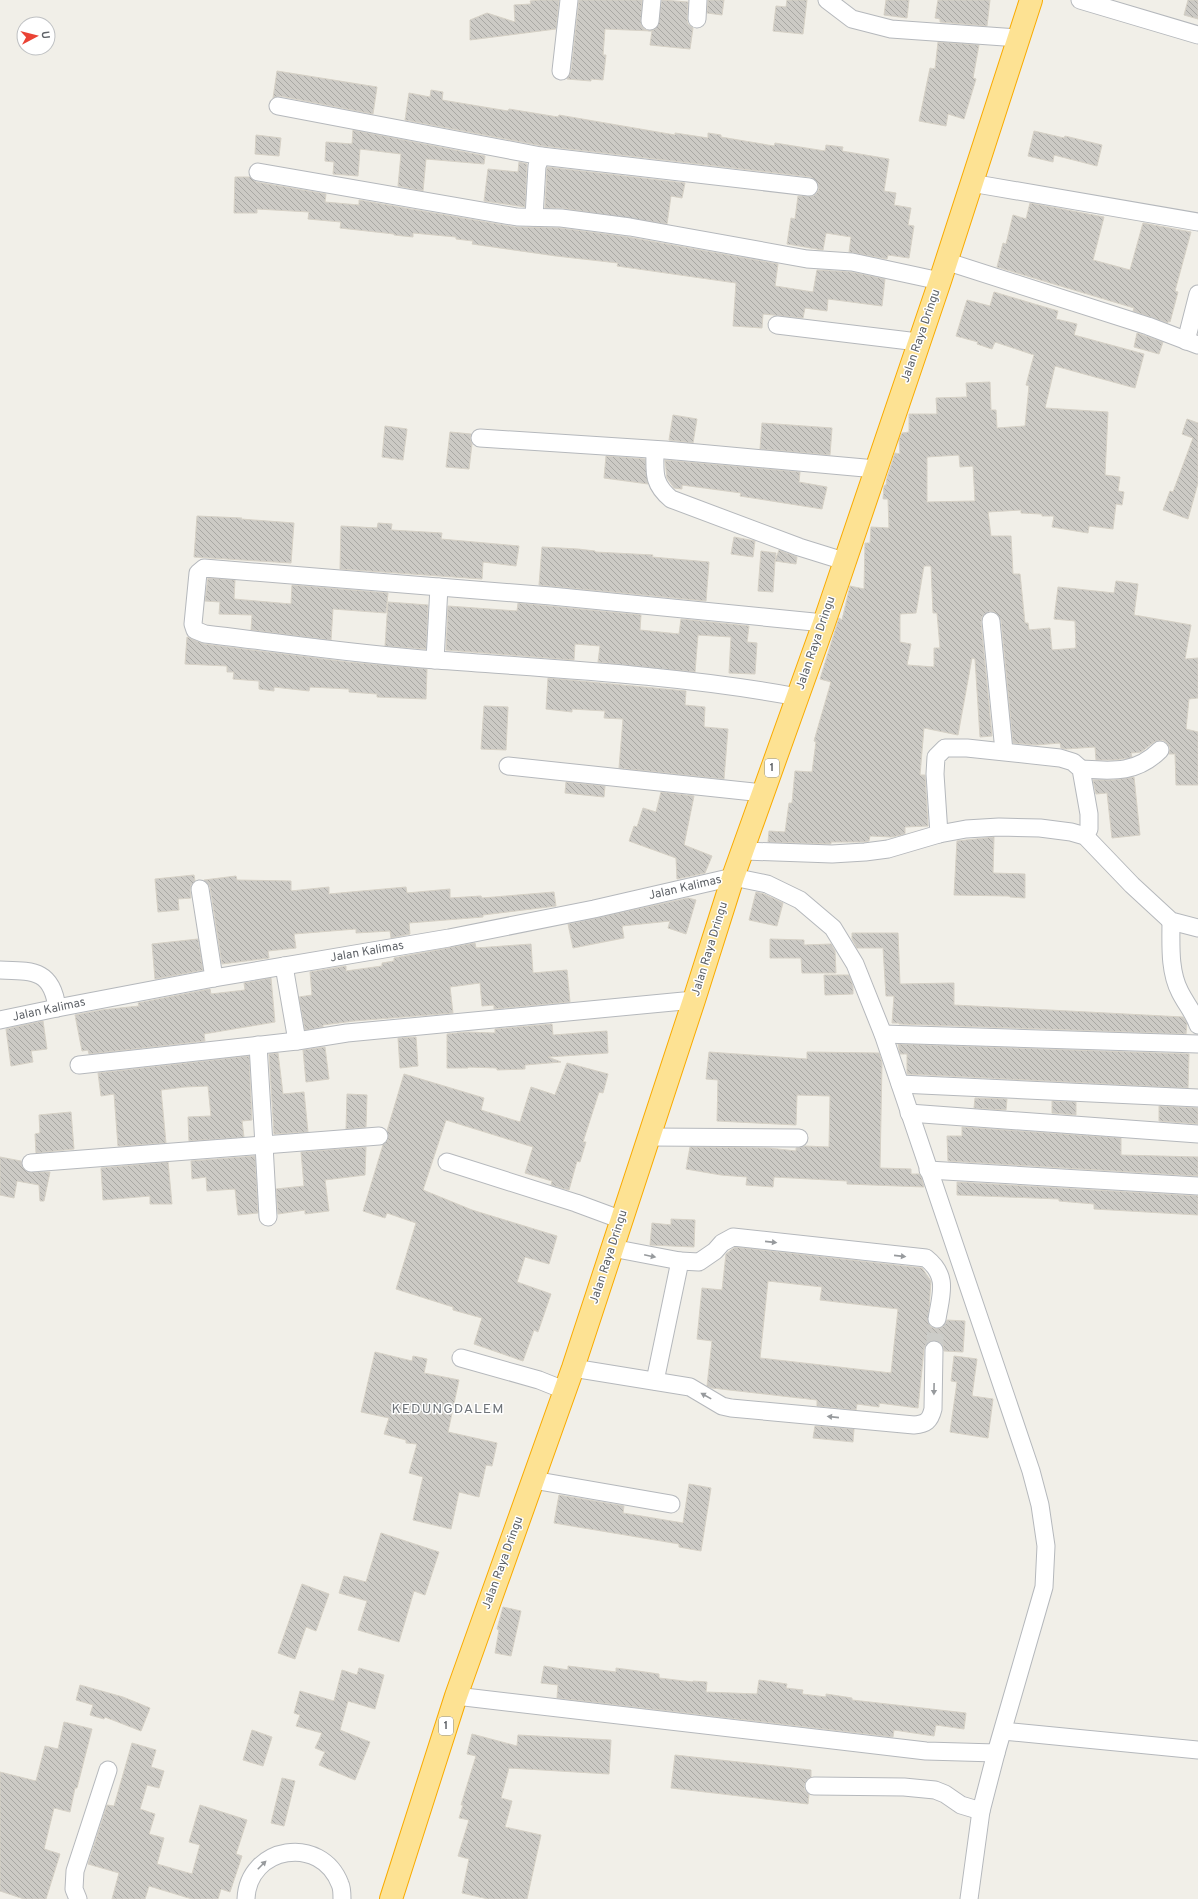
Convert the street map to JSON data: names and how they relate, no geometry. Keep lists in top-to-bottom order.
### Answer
{
  "streets": {
    "highway": ["Jalan Raya Dringu", "1"],
    "street": ["Jalan Kalimas"]
  },
  "crossings": [
    ["Jalan Raya Dringu", "Jalan Kalimas"]
  ],
  "districts": ["KEDUNGDALEM"],
  "north": "right"
}
